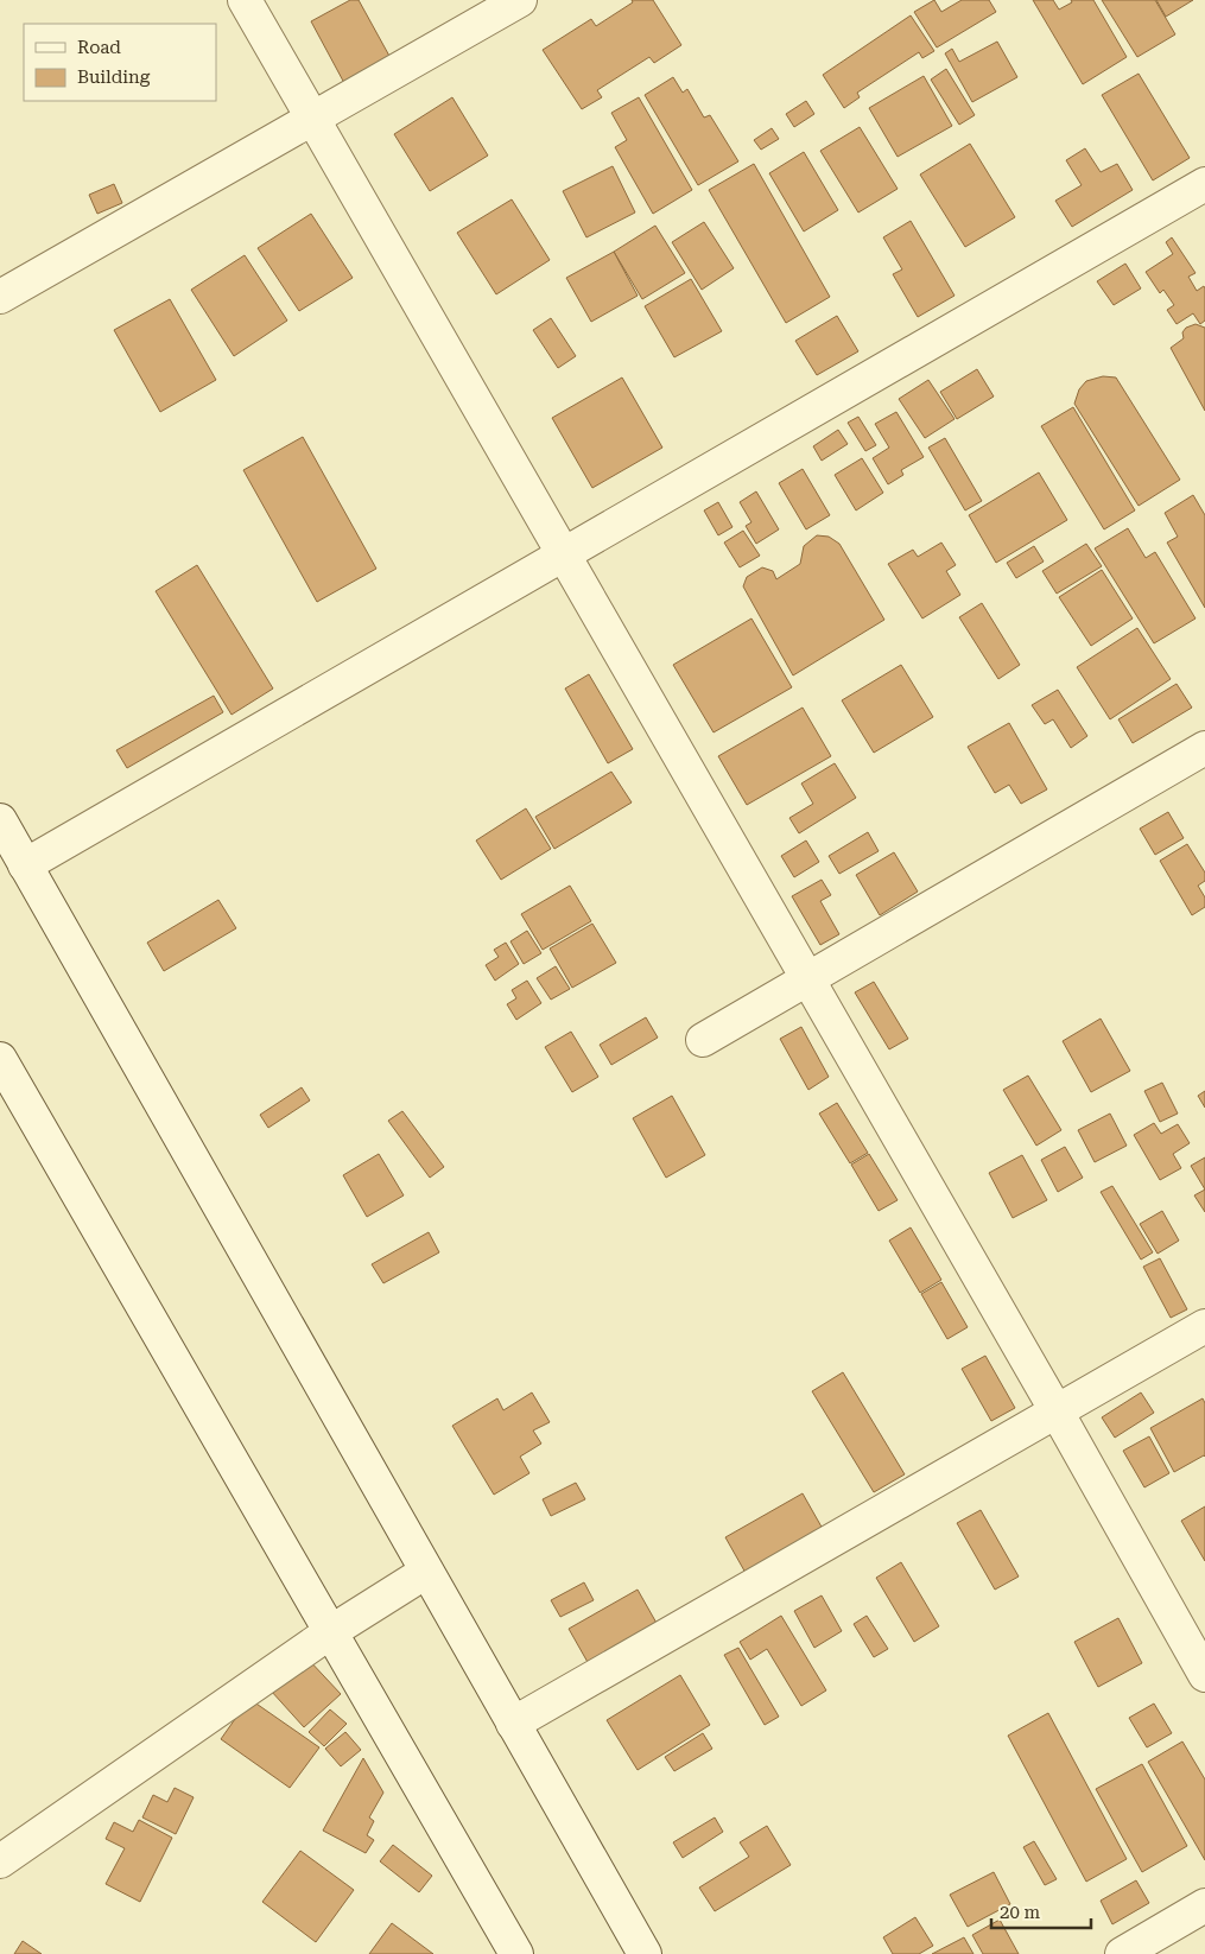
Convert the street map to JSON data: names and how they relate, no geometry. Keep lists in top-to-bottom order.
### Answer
{
  "legend": ["Road", "Building"],
  "scale_bar": "20 m"
}
